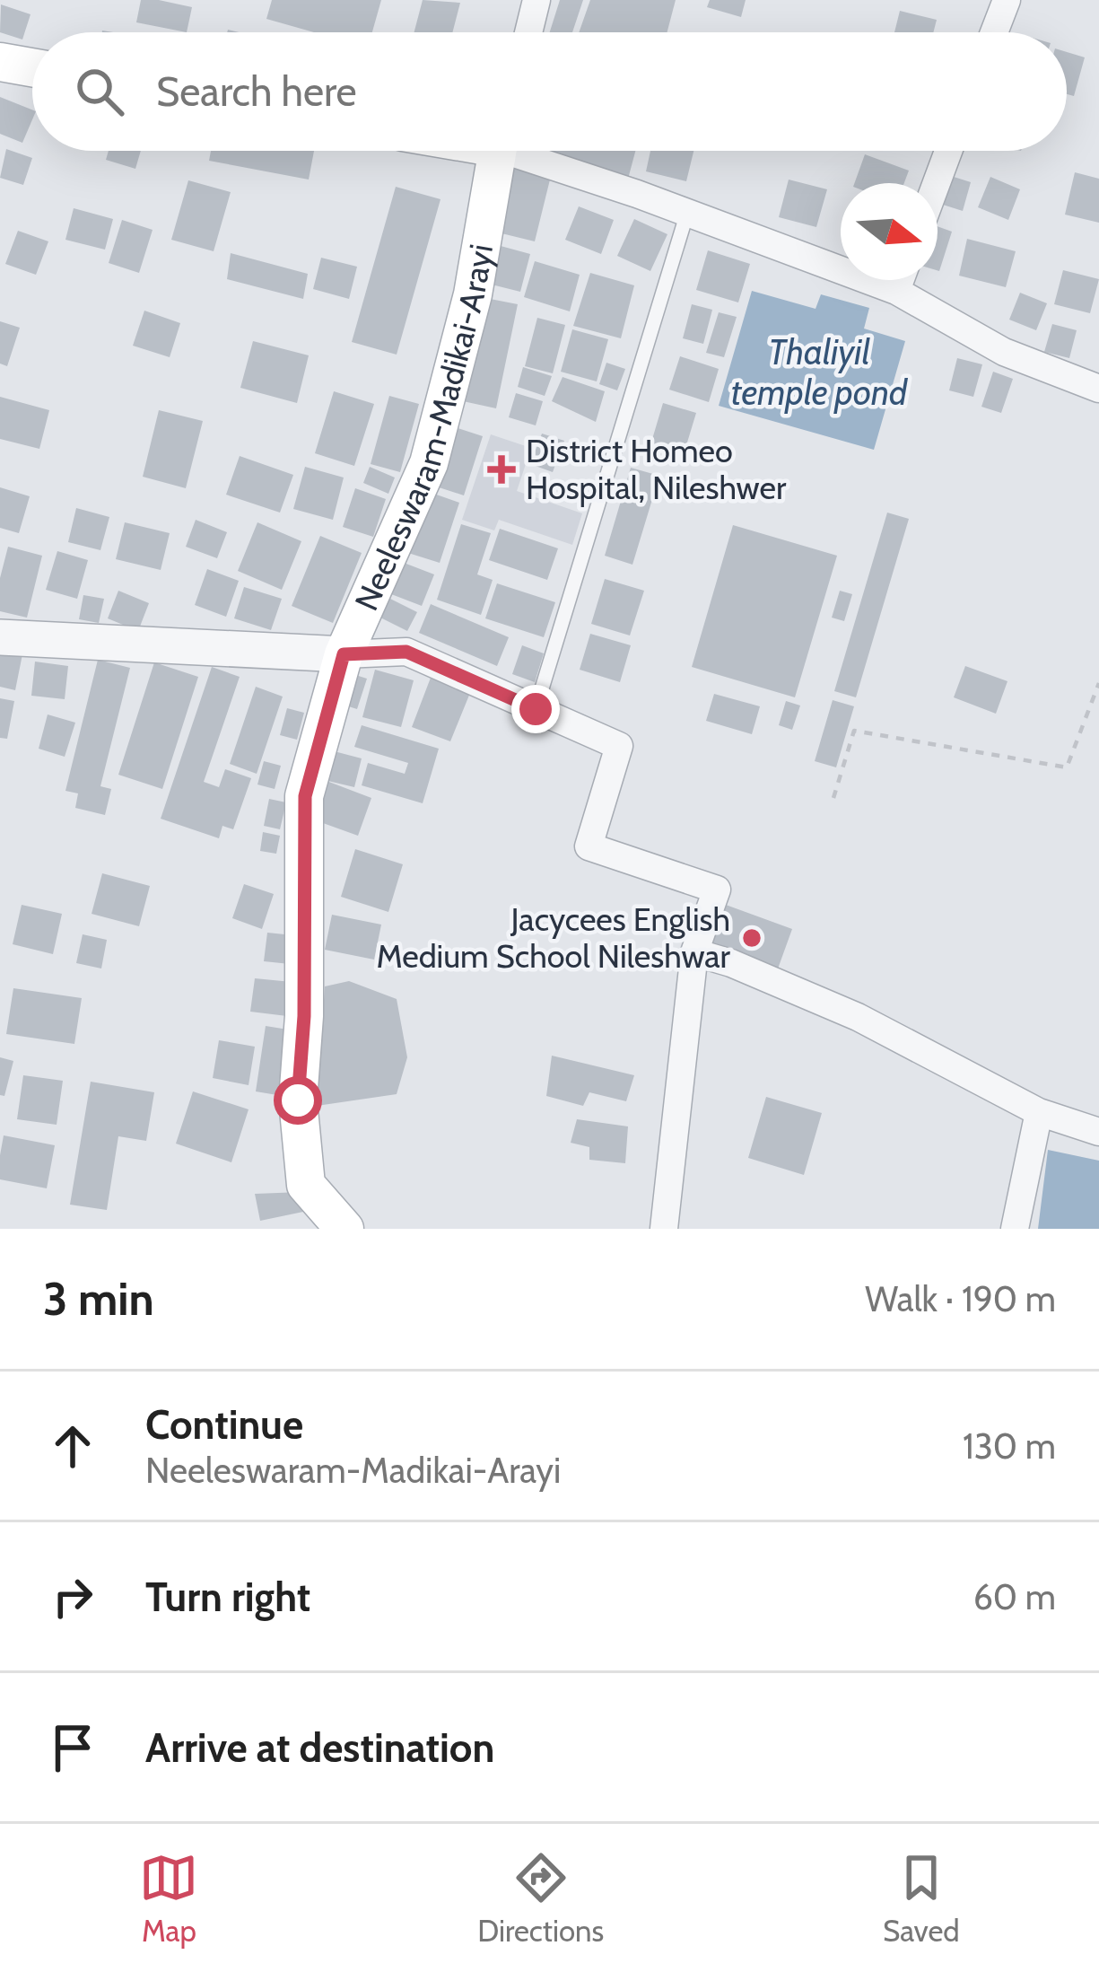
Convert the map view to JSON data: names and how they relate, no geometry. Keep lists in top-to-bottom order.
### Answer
{
  "streets": {
    "main road": ["Neeleswaram-Madikai-Arayi"]
  },
  "water": ["Thaliyil temple pond"],
  "places": {
    "health": ["District Homeo Hospital, Nileshwer"],
    "other": ["Jacycees English Medium School Nileshwar"]
  },
  "north": "right",
  "page": {
    "search": "Search here",
    "heading": ["3 min", "Walk · 190 m"],
    "list": [
      ["Continue", "Neeleswaram-Madikai-Arayi", "130 m"],
      ["Turn right", "60 m"],
      "Arrive at destination"
    ],
    "nav": ["Map", "Directions", "Saved"]
  }
}
